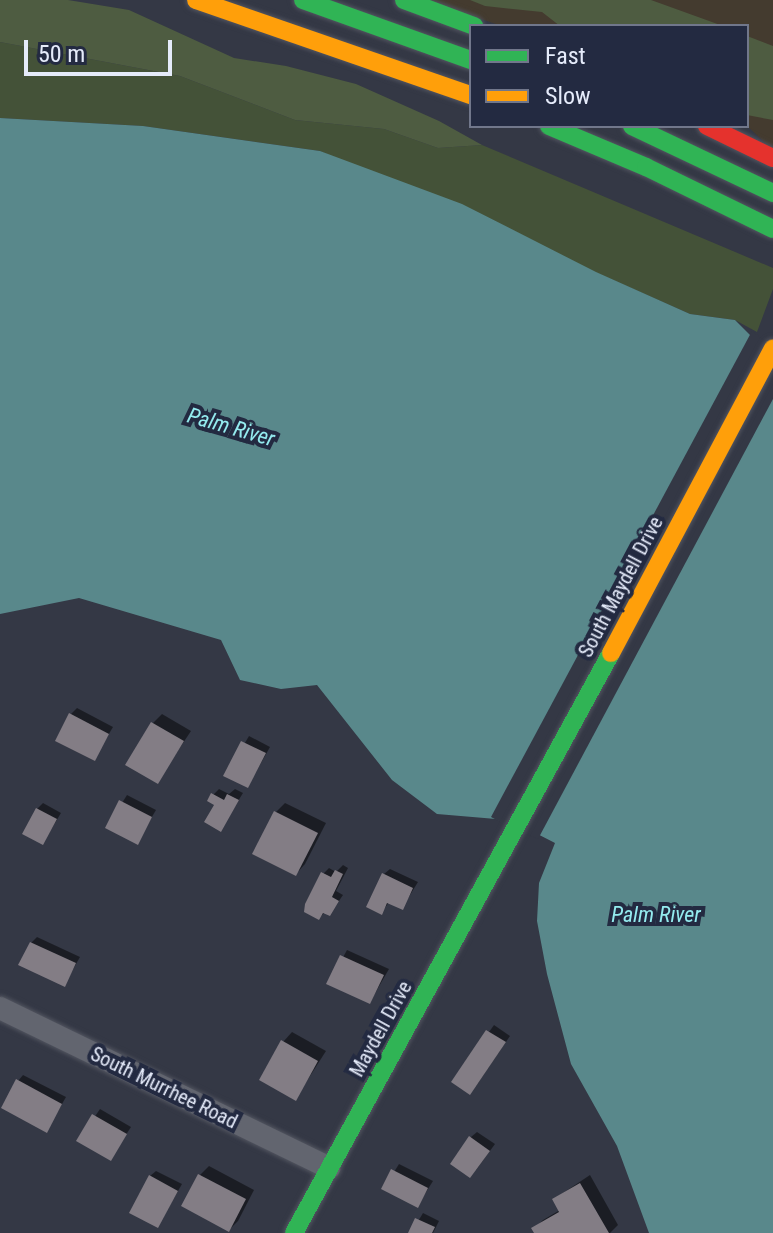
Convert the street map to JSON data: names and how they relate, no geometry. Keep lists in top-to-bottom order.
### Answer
{
  "streets": {
    "main road": ["South Maydell Drive", "Maydell Drive"],
    "street": ["South Murrhee Road"]
  },
  "crossings": [
    ["South Maydell Drive", "Maydell Drive"],
    ["Maydell Drive", "South Murrhee Road"]
  ],
  "water": ["Palm River"],
  "legend": ["Fast", "Slow"],
  "scale_bar": "50 m"
}
